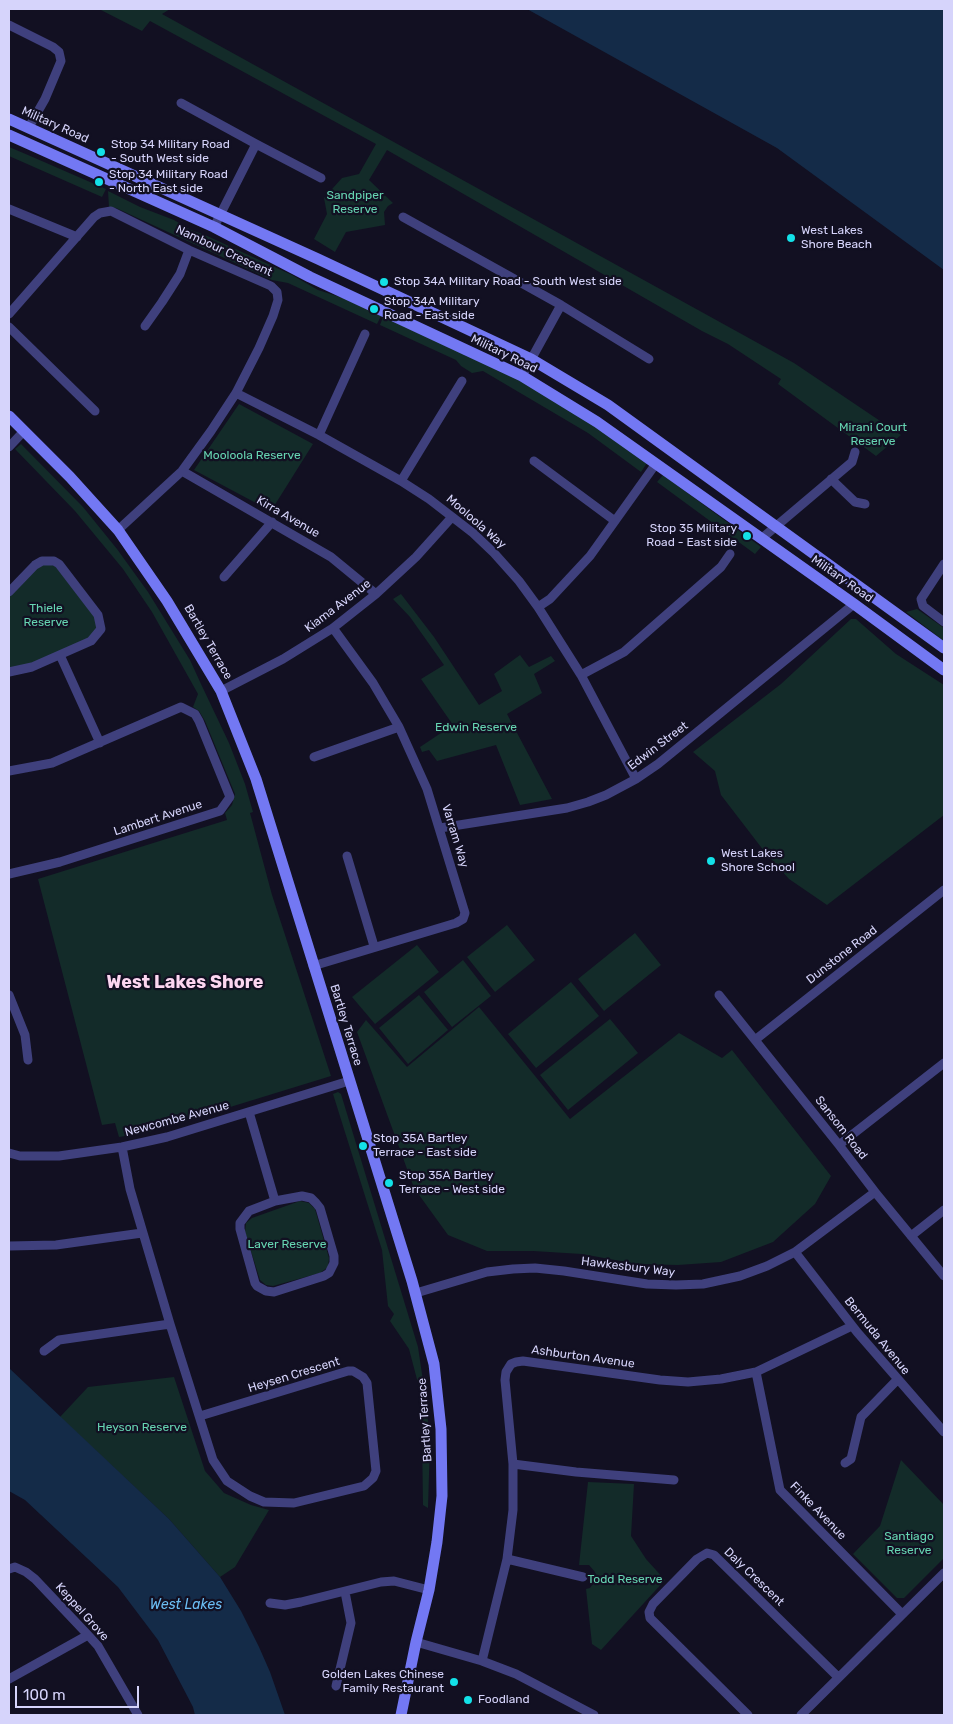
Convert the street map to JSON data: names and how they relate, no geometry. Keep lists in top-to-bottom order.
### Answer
{
  "streets": {
    "main road": ["Military Road", "Bartley Terrace"],
    "street": [
      "Nambour Crescent",
      "Kirra Avenue",
      "Mooloola Way",
      "Kiama Avenue",
      "Edwin Street",
      "Lambert Avenue",
      "Varram Way",
      "Dunstone Road",
      "Newcombe Avenue",
      "Sansom Road",
      "Hawkesbury Way",
      "Bermuda Avenue",
      "Ashburton Avenue",
      "Heysen Crescent",
      "Finke Avenue",
      "Daly Crescent",
      "Keppel Grove"
    ]
  },
  "crossings": [
    ["Military Road", "Edwin Street"],
    ["Nambour Crescent", "Kirra Avenue"],
    ["Nambour Crescent", "Mooloola Way"],
    ["Nambour Crescent", "Bartley Terrace"],
    ["Kirra Avenue", "Kiama Avenue"],
    ["Mooloola Way", "Kiama Avenue"],
    ["Mooloola Way", "Edwin Street"],
    ["Kiama Avenue", "Bartley Terrace"],
    ["Kiama Avenue", "Varram Way"],
    ["Bartley Terrace", "Varram Way"],
    ["Bartley Terrace", "Newcombe Avenue"],
    ["Bartley Terrace", "Hawkesbury Way"],
    ["Edwin Street", "Varram Way"],
    ["Dunstone Road", "Sansom Road"],
    ["Newcombe Avenue", "Heysen Crescent"],
    ["Sansom Road", "Hawkesbury Way"],
    ["Hawkesbury Way", "Bermuda Avenue"],
    ["Bermuda Avenue", "Ashburton Avenue"],
    ["Ashburton Avenue", "Finke Avenue"]
  ],
  "districts": ["West Lakes Shore"],
  "water": ["West Lakes"],
  "parks": [
    "Sandpiper Reserve",
    "Mirani Court Reserve",
    "Mooloola Reserve",
    "Thiele Reserve",
    "Edwin Reserve",
    "Laver Reserve",
    "Heyson Reserve",
    "Santiago Reserve",
    "Todd Reserve"
  ],
  "places": [
    "Stop 34 Military Road - South West side",
    "Stop 34 Military Road - North East side",
    "West Lakes Shore Beach",
    "Stop 34A Military Road - South West side",
    "Stop 34A Military Road - East side",
    "Stop 35 Military Road - East side",
    "West Lakes Shore School",
    "Stop 35A Bartley Terrace - East side",
    "Stop 35A Bartley Terrace - West side",
    "Golden Lakes Chinese Family Restaurant",
    "Foodland"
  ],
  "scale_bar": "100 m"
}
